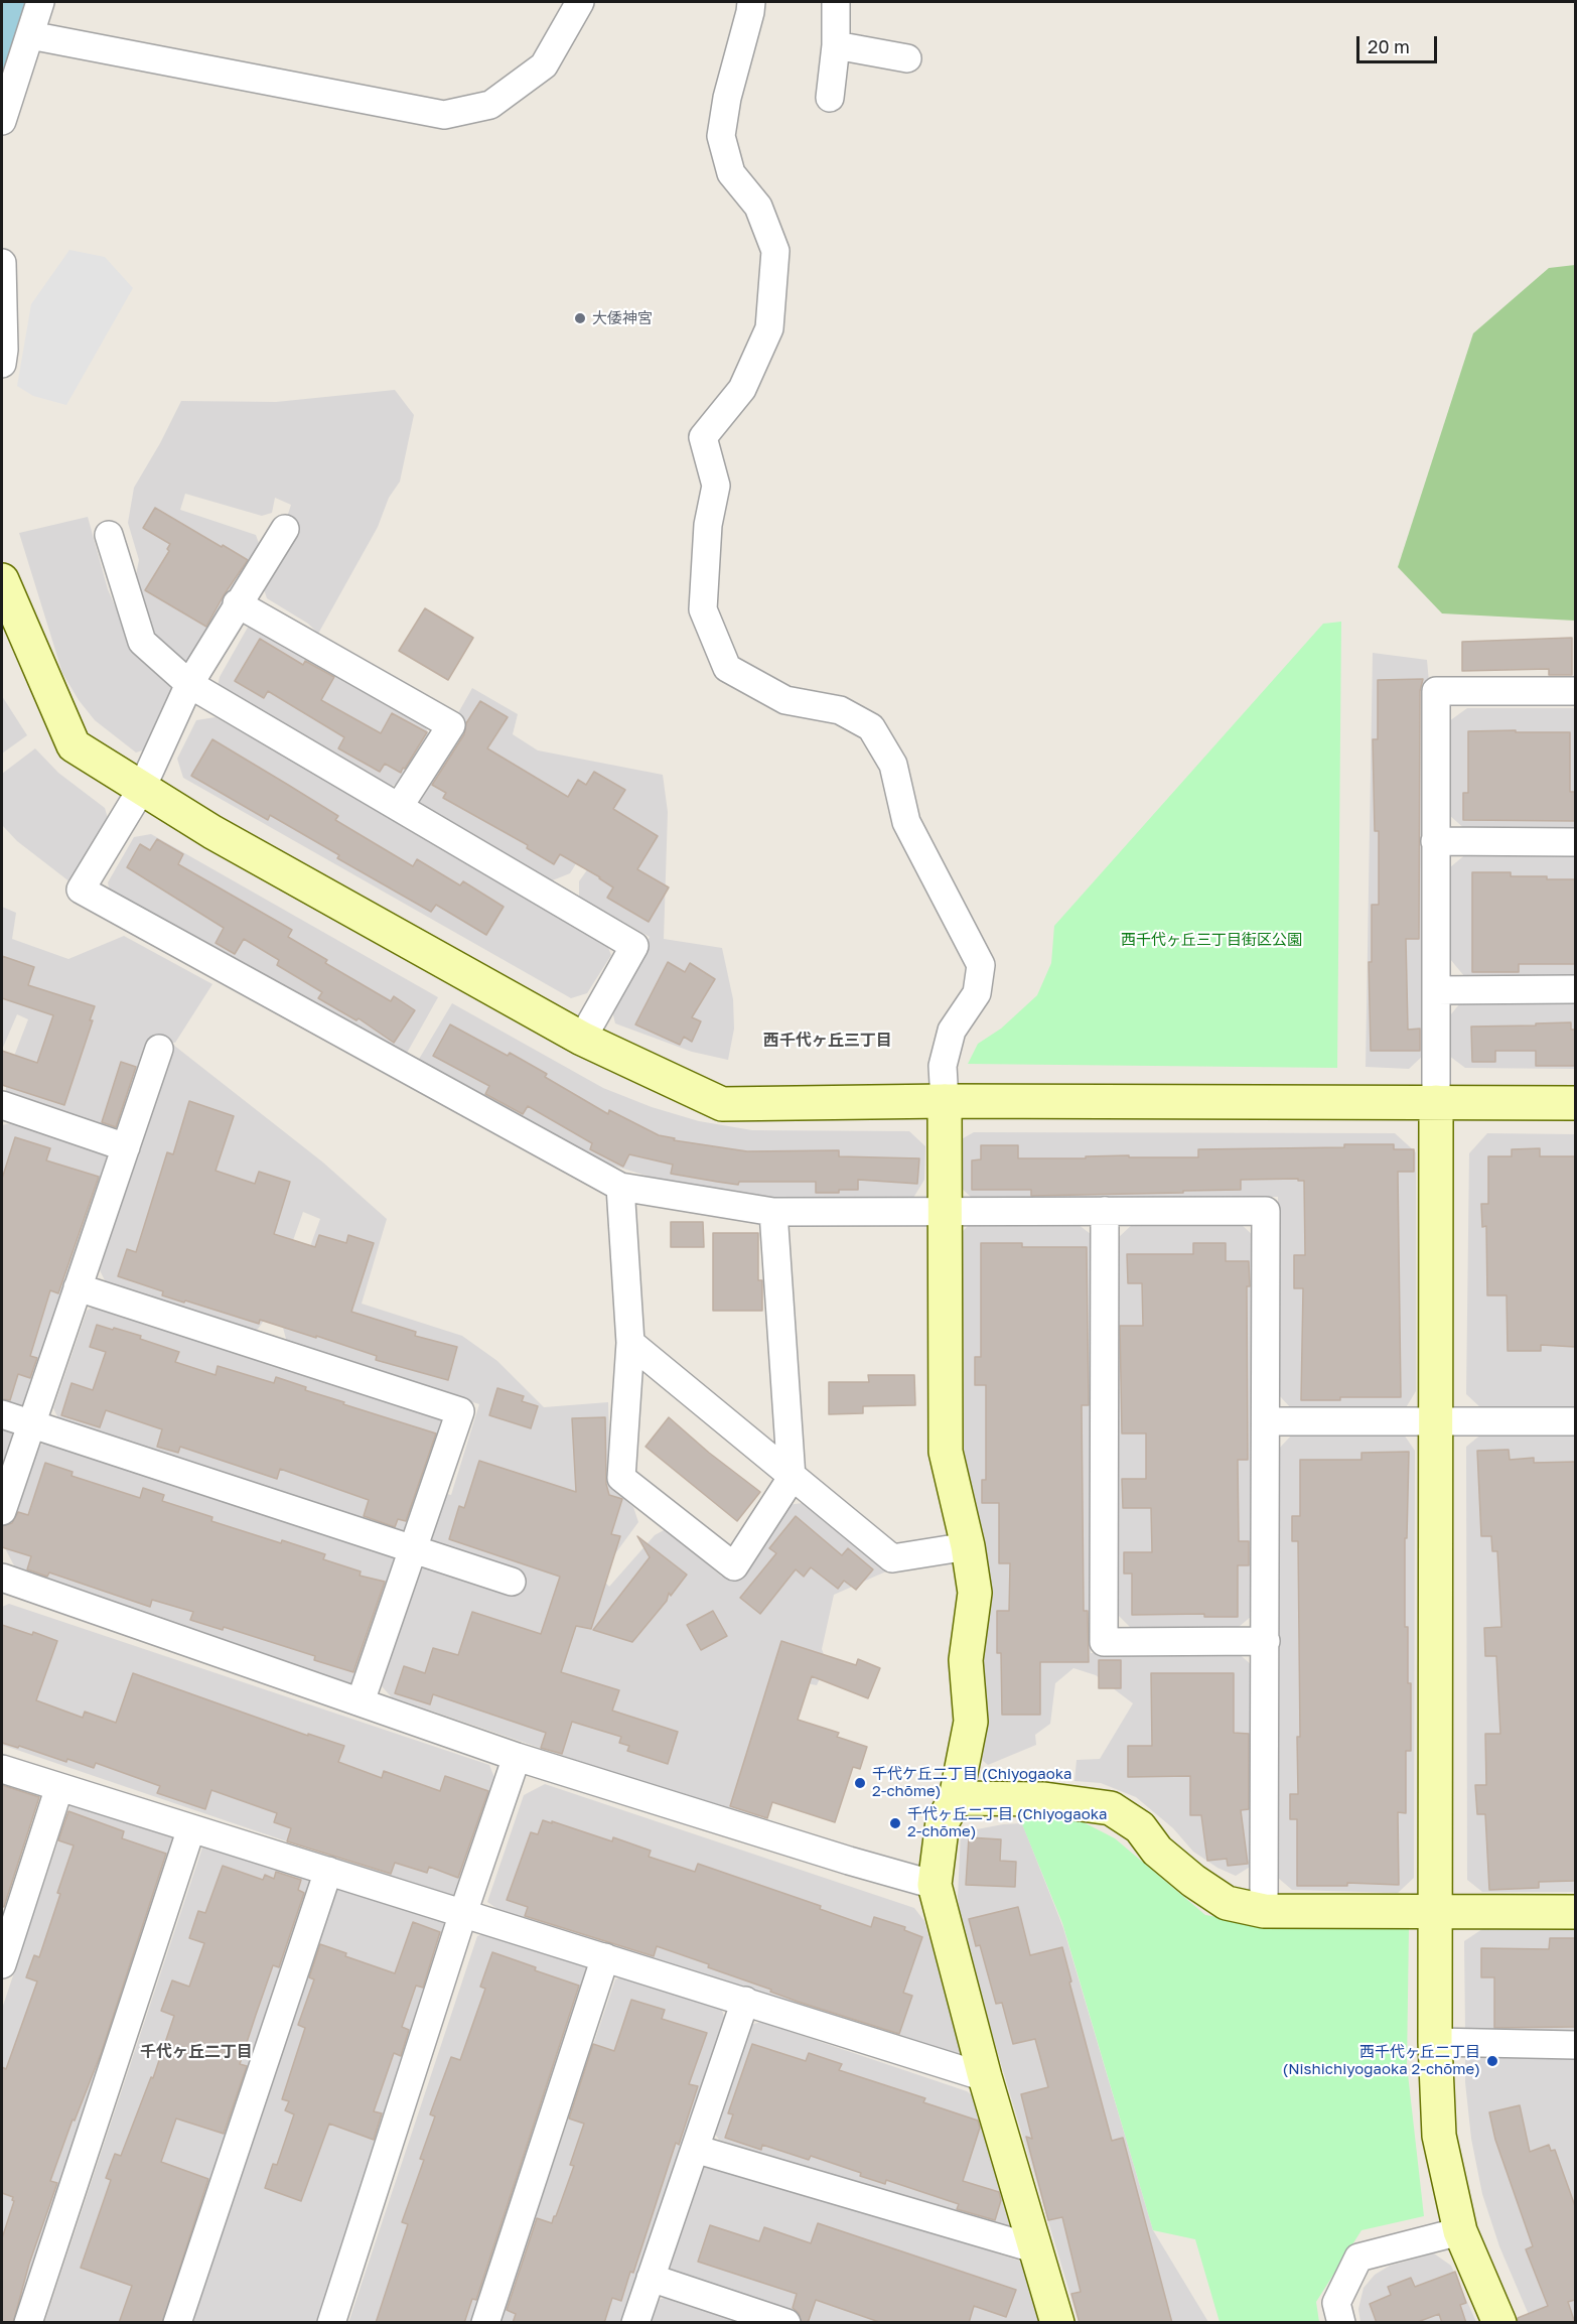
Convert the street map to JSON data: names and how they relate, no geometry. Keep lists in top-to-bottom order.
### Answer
{
  "districts": ["西千代ヶ丘三丁目", "千代ヶ丘二丁目"],
  "parks": ["西千代ヶ丘三丁目街区公園"],
  "places": [
    "大倭神宮",
    "千代ケ丘二丁目 (Chiyogaoka 2-chōme)",
    "千代ヶ丘二丁目 (Chiyogaoka 2-chōme)",
    "西千代ヶ丘二丁目 (Nishichiyogaoka 2-chōme)"
  ],
  "scale_bar": "20 m"
}
